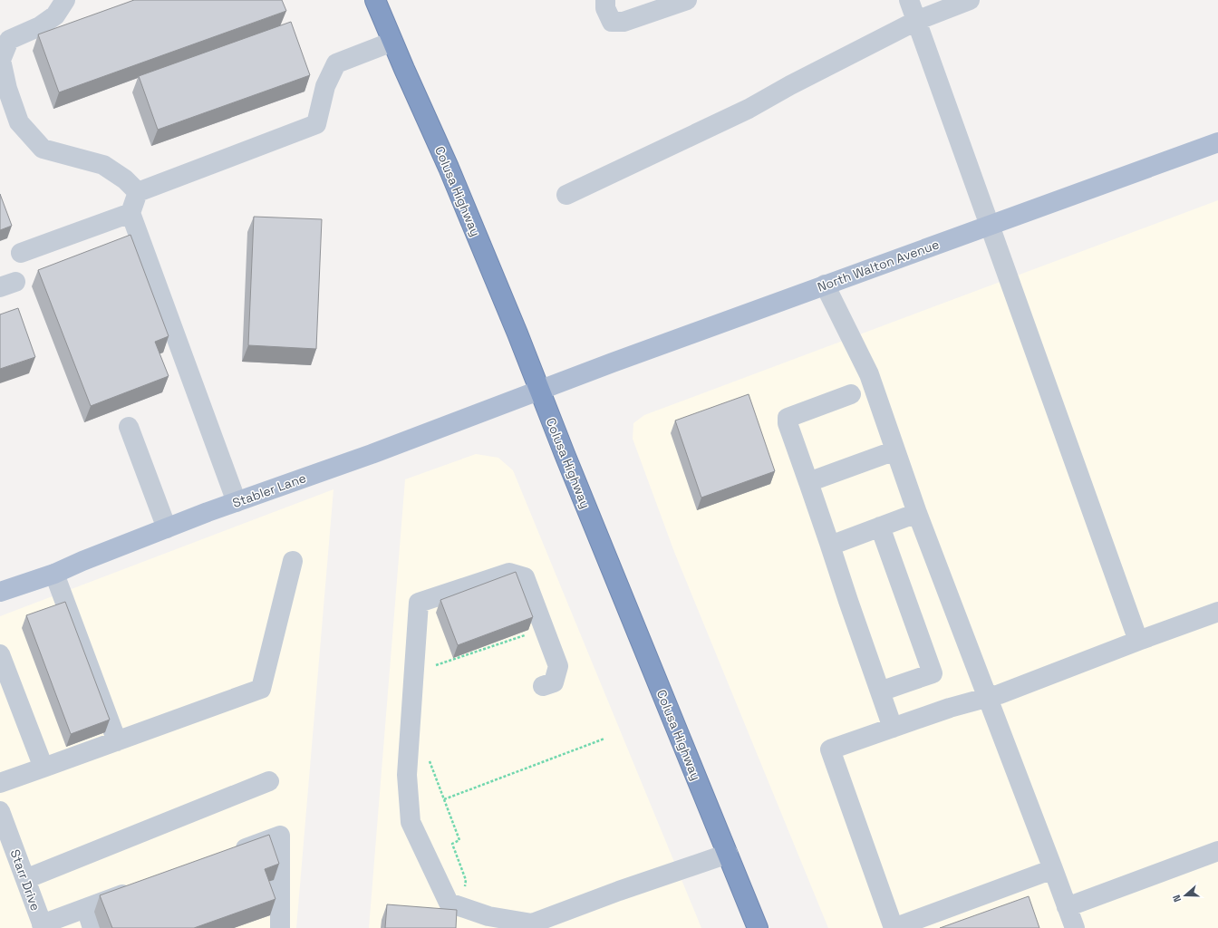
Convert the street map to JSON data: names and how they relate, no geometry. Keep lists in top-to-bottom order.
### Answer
{
  "streets": {
    "highway": ["Colusa Highway"],
    "main road": ["North Walton Avenue", "Stabler Lane"],
    "street": ["Starr Drive"]
  },
  "crossings": [
    ["Colusa Highway", "North Walton Avenue"],
    ["Colusa Highway", "Stabler Lane"],
    ["North Walton Avenue", "Stabler Lane"]
  ],
  "north": "left"
}
